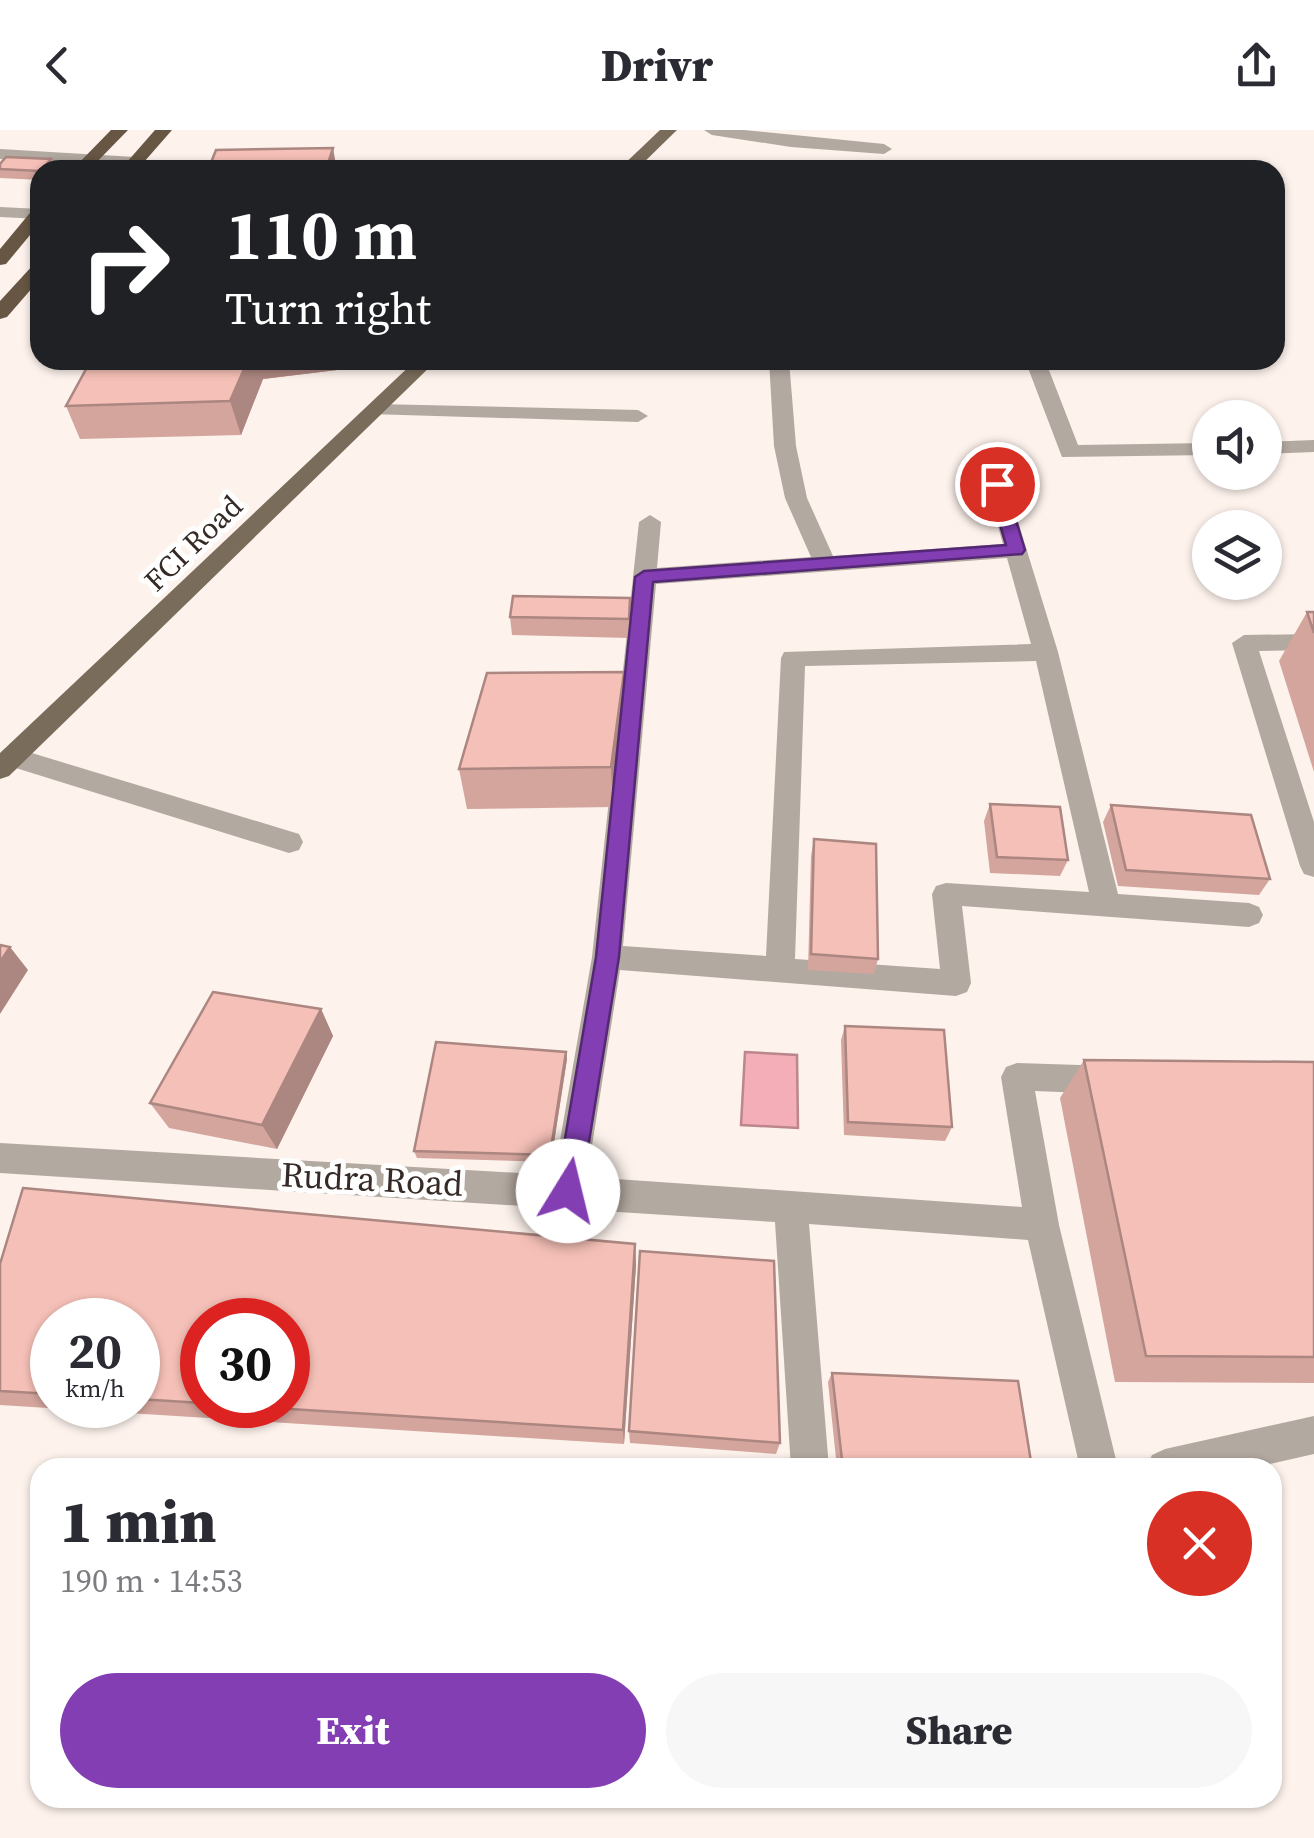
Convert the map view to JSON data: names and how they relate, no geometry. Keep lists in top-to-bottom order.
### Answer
{
  "streets": {
    "main road": ["FCI Road"],
    "street": ["Rudra Road"]
  },
  "page": {
    "header": "Drivr",
    "turn": ["110 m", "Turn right"],
    "speed": "20 km/h",
    "limit": "30",
    "heading": ["1 min", "190 m · 14:53"],
    "buttons": ["Exit", "Share"]
  }
}
